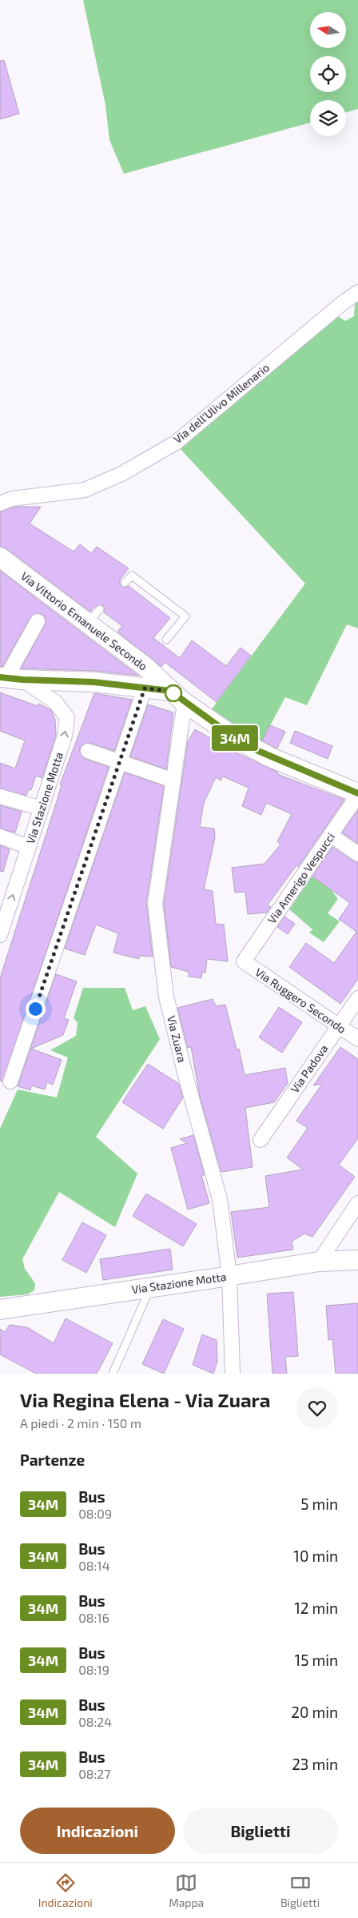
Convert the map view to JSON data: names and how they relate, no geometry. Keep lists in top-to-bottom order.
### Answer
{
  "streets": {
    "street": [
      "Via dell'Ulivo Millenario",
      "Via Vittorio Emanuele Secondo",
      "Via Stazione Motta",
      "Via Amerigo Vespucci",
      "Via Ruggero Secondo",
      "Via Zuara",
      "Via Padova"
    ]
  },
  "crossings": [
    ["Via Vittorio Emanuele Secondo", "Via Amerigo Vespucci"],
    ["Via Vittorio Emanuele Secondo", "Via Zuara"],
    ["Via Stazione Motta", "Via Zuara"],
    ["Via Amerigo Vespucci", "Via Ruggero Secondo"],
    ["Via Ruggero Secondo", "Via Padova"]
  ],
  "lines": ["bus line 34M"],
  "north": "left",
  "page": {
    "on_map": "34M",
    "heading": [
      ["Via Regina Elena - Via Zuara", "A piedi · 2 min · 150 m"],
      "Partenze"
    ],
    "list": [
      {
        "mark": "34M",
        "name": "Bus",
        "note": "08:09",
        "value": "5 min"
      },
      {
        "mark": "34M",
        "name": "Bus",
        "note": "08:14",
        "value": "10 min"
      },
      {
        "mark": "34M",
        "name": "Bus",
        "note": "08:16",
        "value": "12 min"
      },
      {
        "mark": "34M",
        "name": "Bus",
        "note": "08:19",
        "value": "15 min"
      },
      {
        "mark": "34M",
        "name": "Bus",
        "note": "08:24",
        "value": "20 min"
      },
      {
        "mark": "34M",
        "name": "Bus",
        "note": "08:27",
        "value": "23 min"
      }
    ],
    "buttons": ["Indicazioni", "Biglietti"],
    "tabs": ["Indicazioni", "Mappa", "Biglietti"]
  }
}
